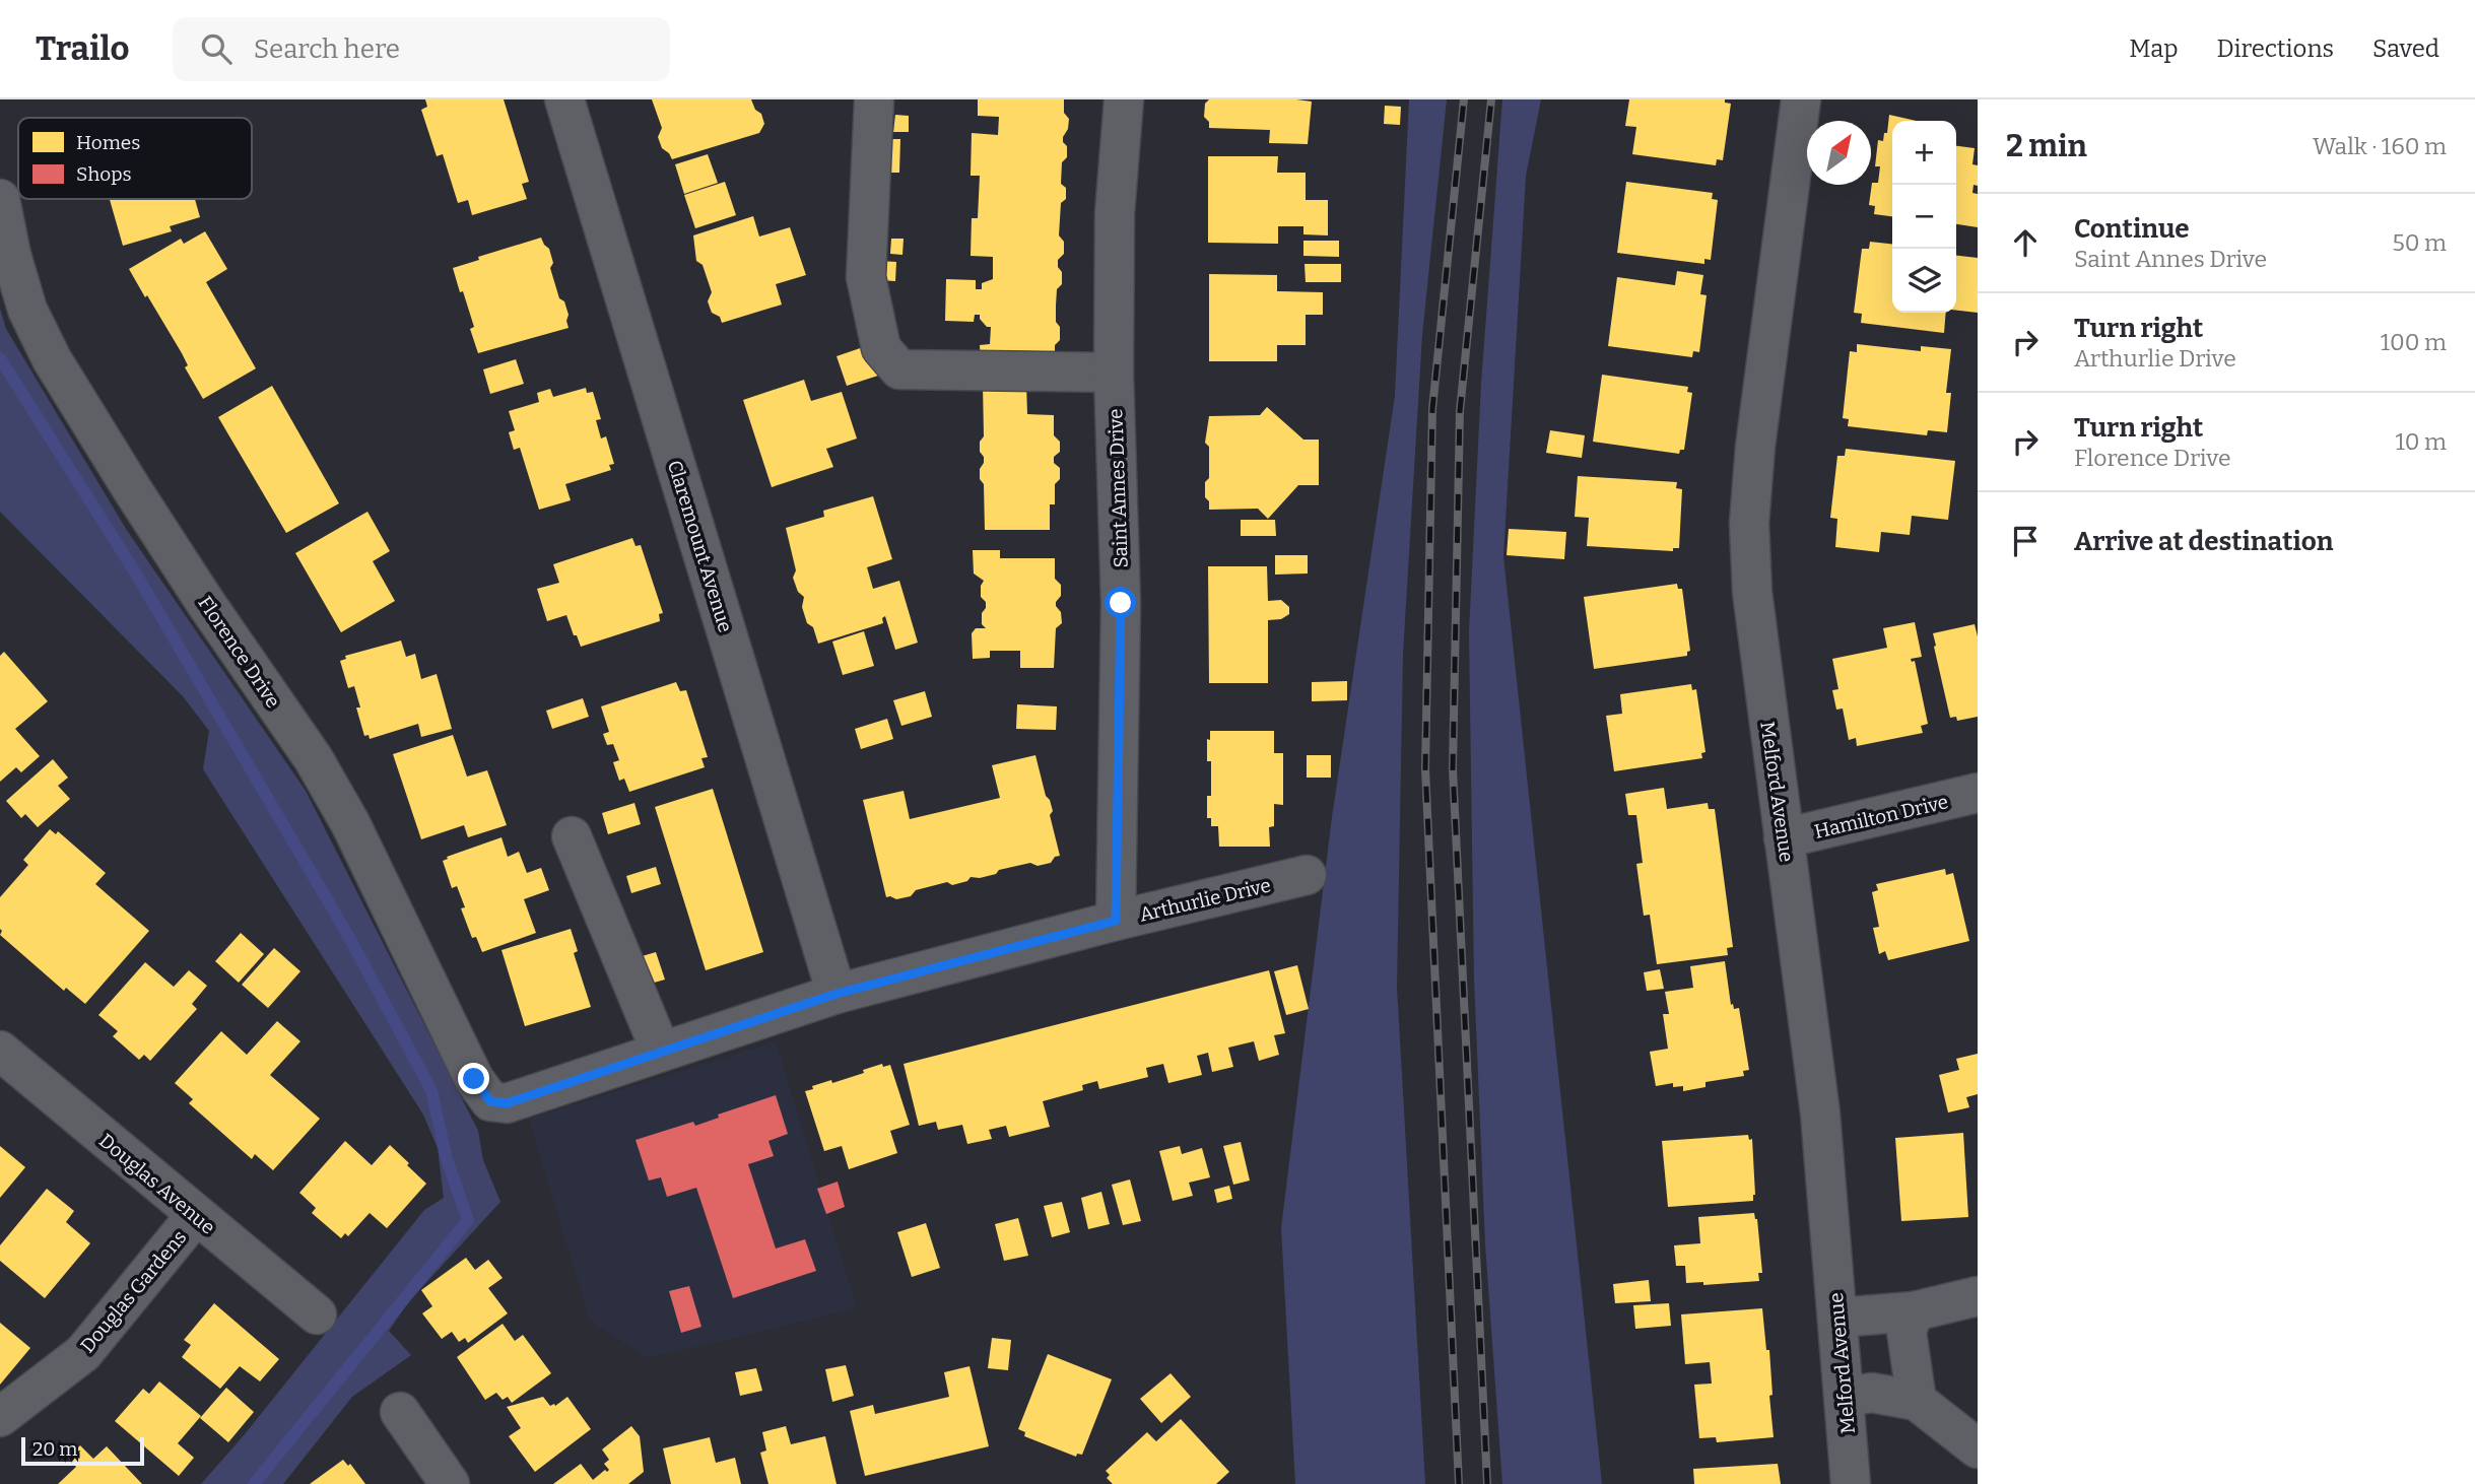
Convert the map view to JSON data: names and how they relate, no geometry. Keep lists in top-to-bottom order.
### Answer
{
  "streets": {
    "street": [
      "Saint Annes Drive",
      "Claremount Avenue",
      "Florence Drive",
      "Melford Avenue",
      "Hamilton Drive",
      "Arthurlie Drive",
      "Douglas Avenue",
      "Douglas Gardens"
    ]
  },
  "crossings": [
    ["Saint Annes Drive", "Arthurlie Drive"],
    ["Claremount Avenue", "Arthurlie Drive"],
    ["Florence Drive", "Arthurlie Drive"],
    ["Melford Avenue", "Hamilton Drive"],
    ["Douglas Avenue", "Douglas Gardens"]
  ],
  "legend": ["Homes", "Shops"],
  "scale_bar": "20 m",
  "north": "top right",
  "page": {
    "header": "Trailo",
    "search": "Search here",
    "nav": ["Map", "Directions", "Saved"],
    "heading": ["2 min", "Walk · 160 m"],
    "map_buttons": ["+", "−"],
    "list": [
      ["Continue", "Saint Annes Drive", "50 m"],
      ["Turn right", "Arthurlie Drive", "100 m"],
      ["Turn right", "Florence Drive", "10 m"],
      "Arrive at destination"
    ],
    "scale": "20 m"
  }
}
